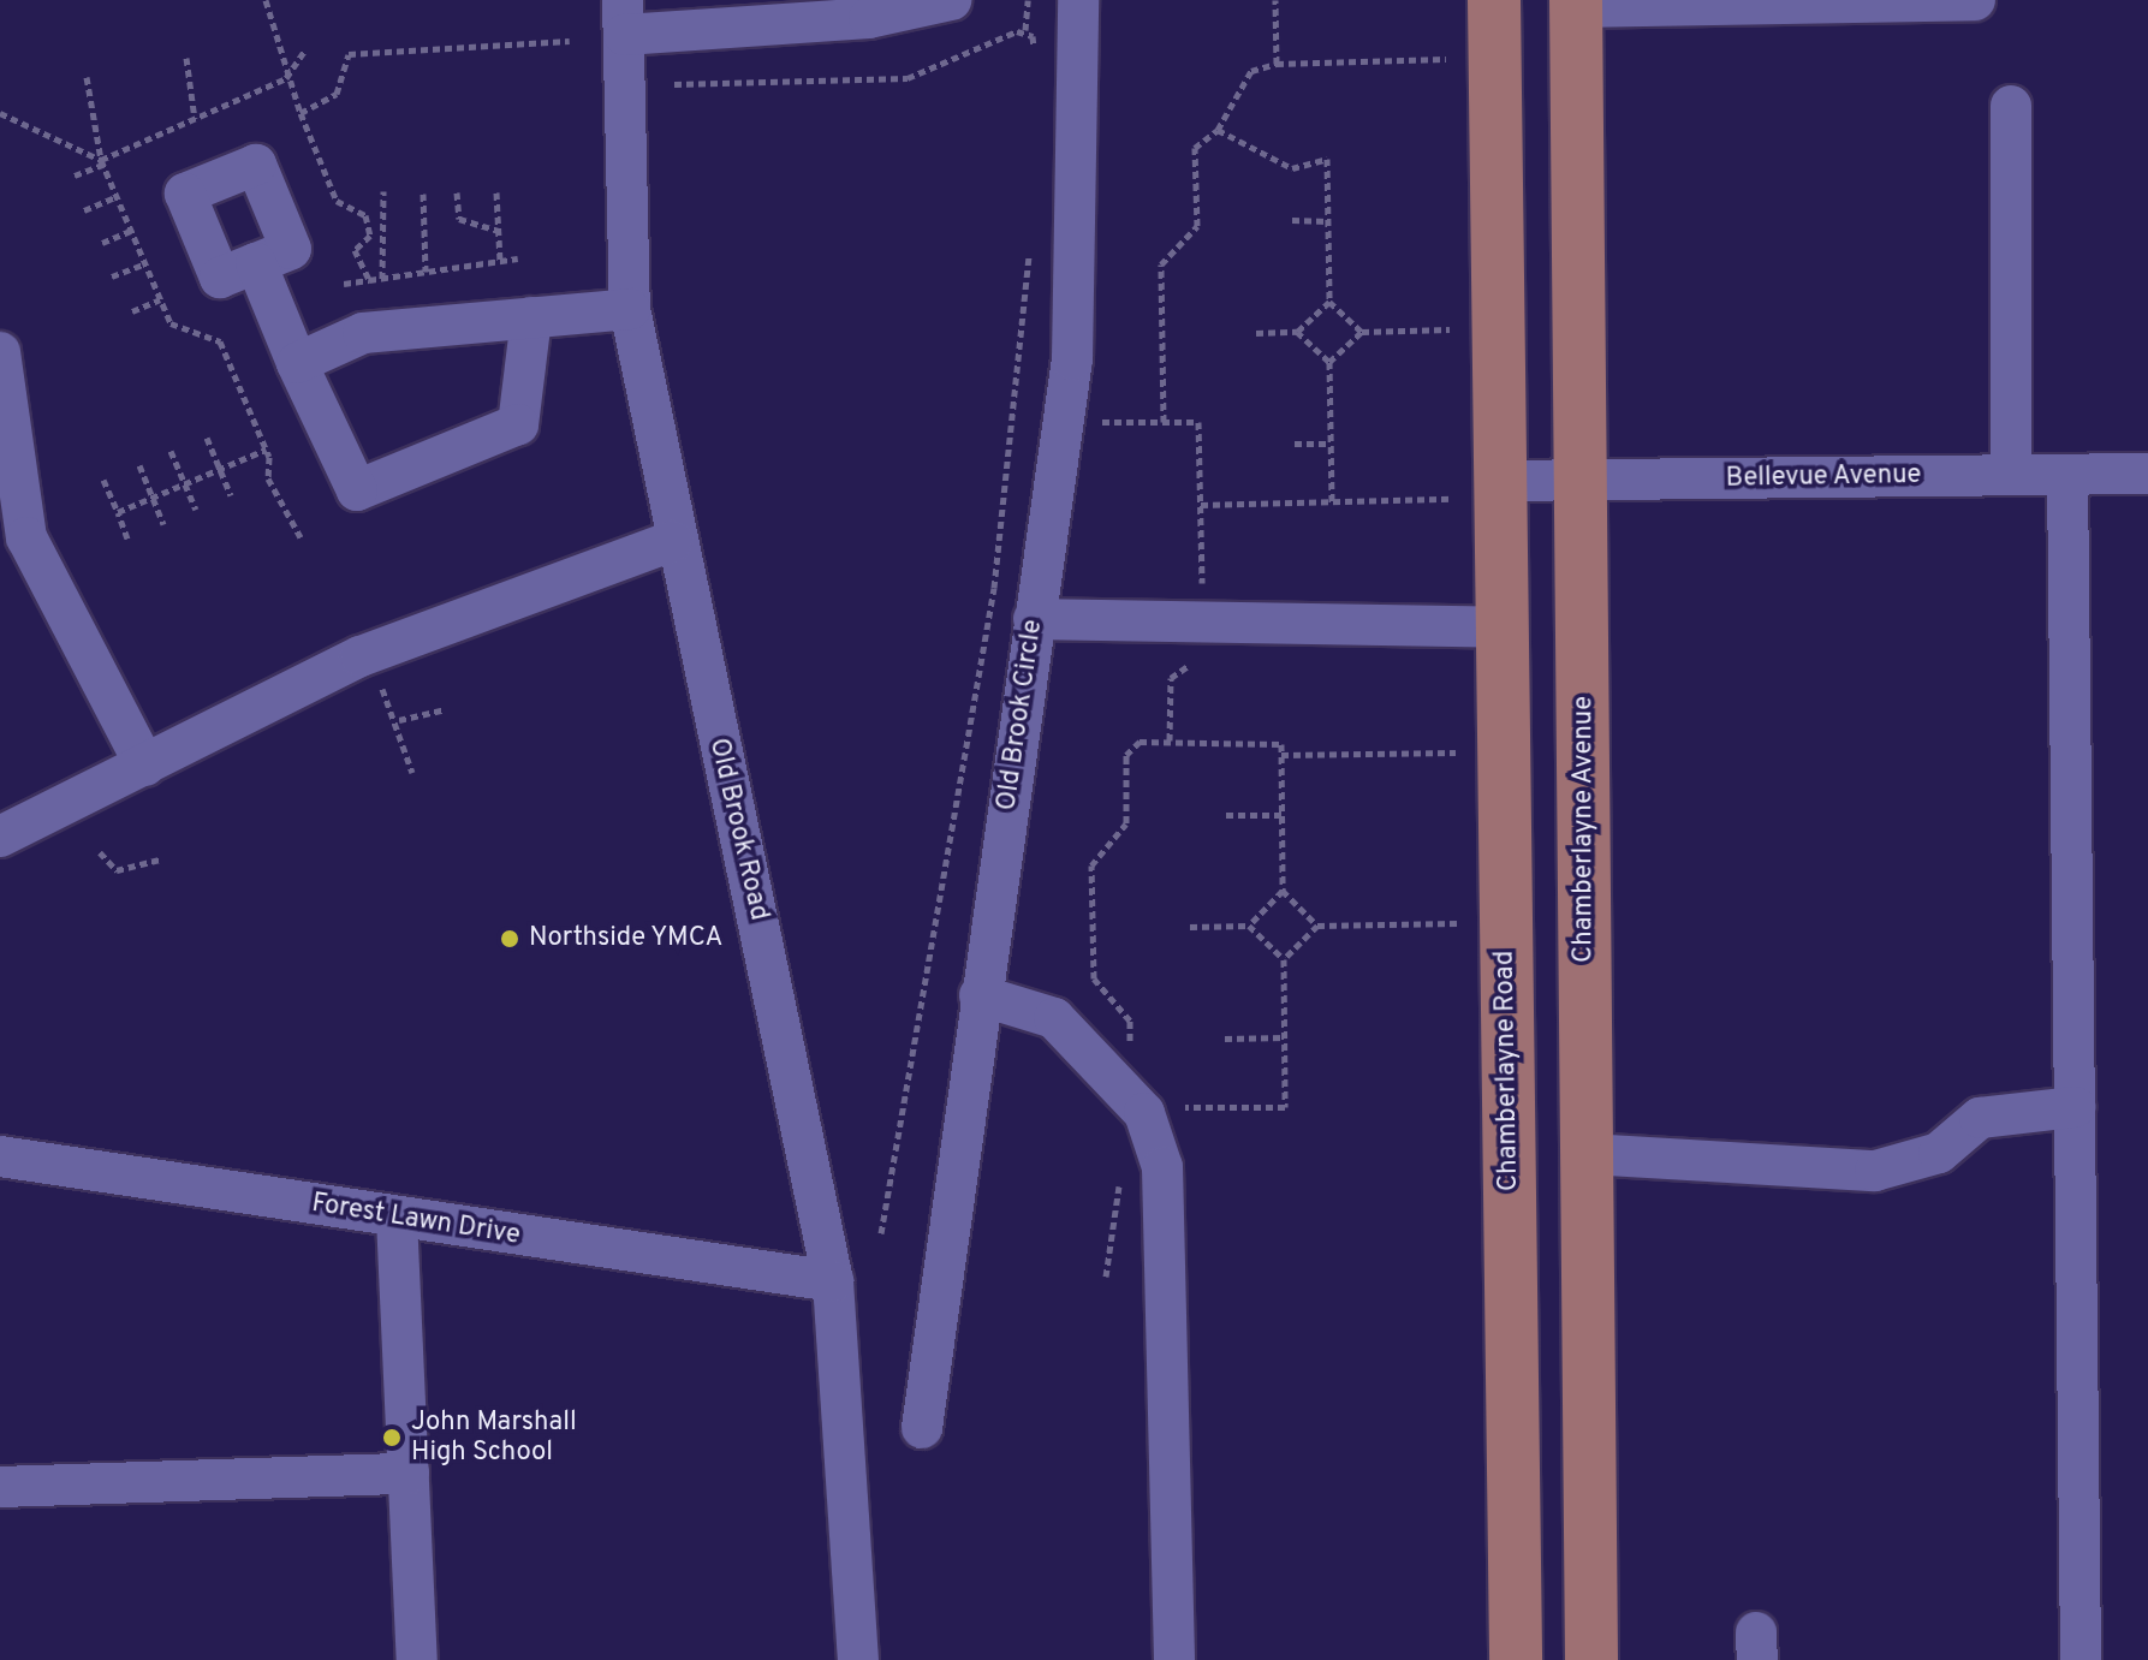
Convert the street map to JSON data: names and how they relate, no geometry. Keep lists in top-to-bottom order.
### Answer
{
  "streets": {
    "main road": ["Chamberlayne Avenue", "Chamberlayne Road"],
    "street": [
      "Bellevue Avenue",
      "Old Brook Circle",
      "Old Brook Road",
      "Forest Lawn Drive"
    ]
  },
  "crossings": [
    ["Bellevue Avenue", "Chamberlayne Avenue"],
    ["Bellevue Avenue", "Chamberlayne Road"],
    ["Old Brook Road", "Forest Lawn Drive"]
  ],
  "places": ["Northside YMCA", "John Marshall High School"]
}
